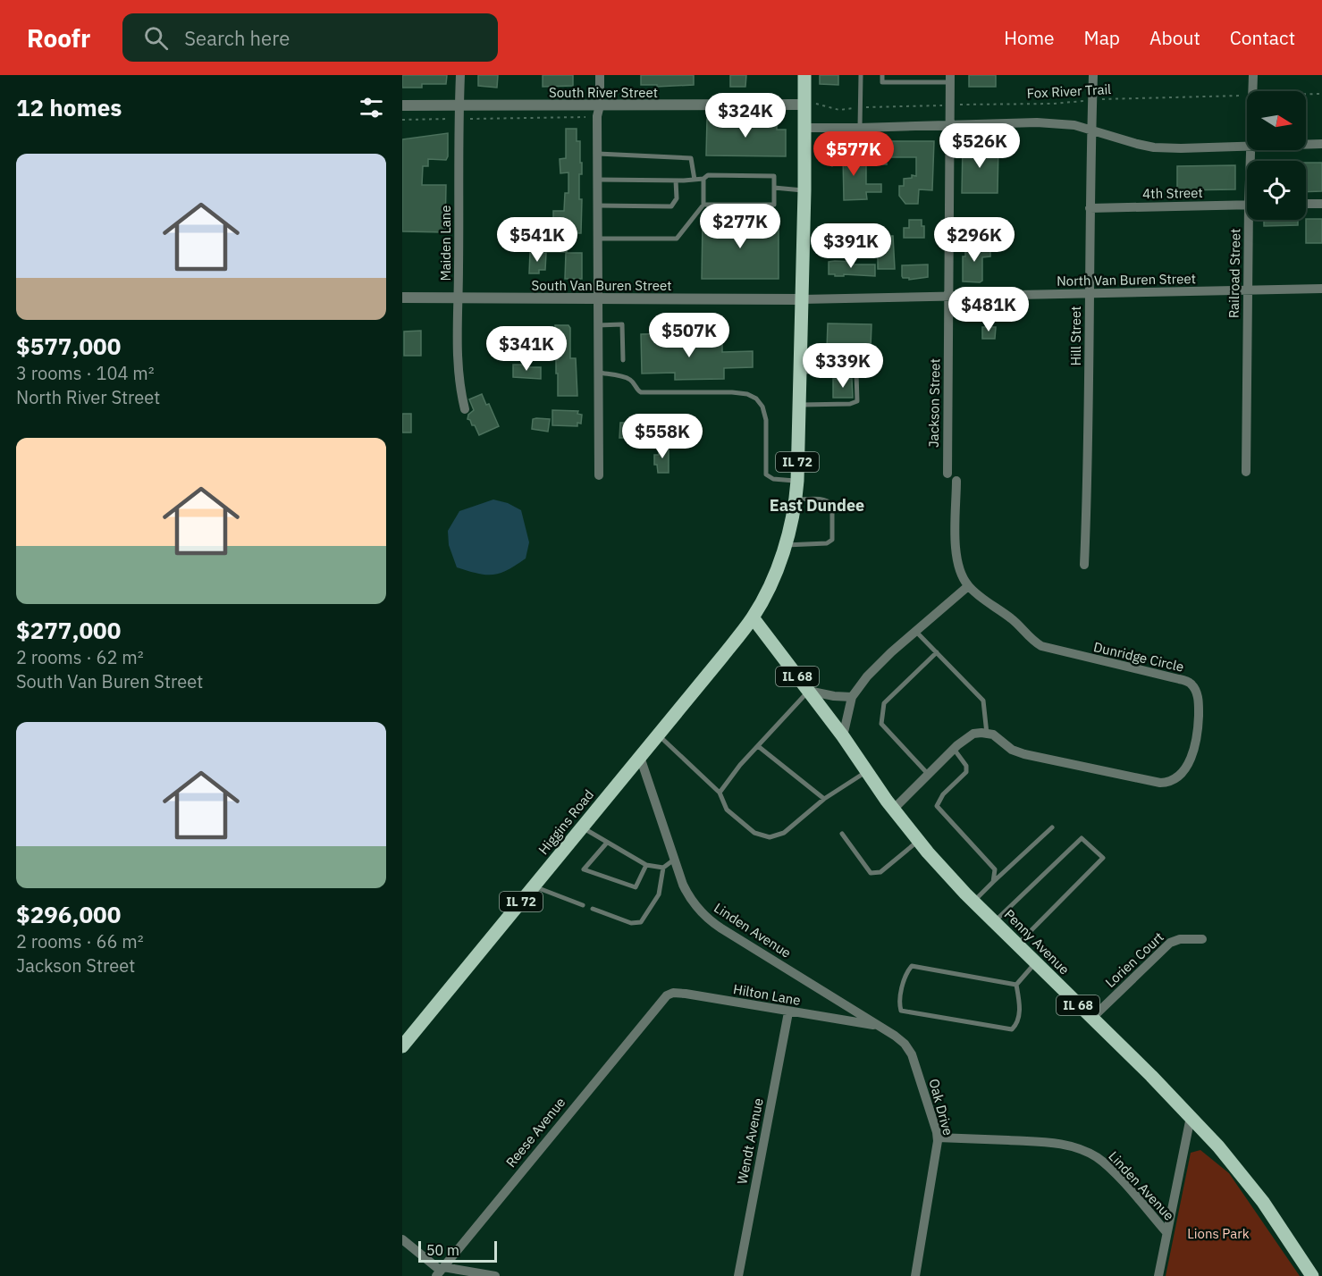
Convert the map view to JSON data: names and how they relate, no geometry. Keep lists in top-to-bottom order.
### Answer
{
  "streets": {
    "main road": [
      "IL 72",
      "IL 68",
      "Higgins Road",
      "Penny Avenue"
    ],
    "street": [
      "South River Street",
      "4th Street",
      "Maiden Lane",
      "Railroad Street",
      "North Van Buren Street",
      "South Van Buren Street",
      "Hill Street",
      "Jackson Street",
      "Dunridge Circle",
      "Linden Avenue",
      "Lorien Court",
      "Hilton Lane",
      "Oak Drive",
      "Reese Avenue",
      "Wendt Avenue"
    ],
    "path": ["Fox River Trail"]
  },
  "crossings": [
    ["Fox River Trail", "South River Street"],
    ["Fox River Trail", "Hill Street"],
    ["Fox River Trail", "Jackson Street"],
    ["Fox River Trail", "IL 72"],
    ["South River Street", "Maiden Lane"],
    ["South River Street", "IL 72"],
    ["4th Street", "Hill Street"],
    ["Maiden Lane", "South Van Buren Street"],
    ["Railroad Street", "North Van Buren Street"],
    ["North Van Buren Street", "South Van Buren Street"],
    ["North Van Buren Street", "Hill Street"],
    ["North Van Buren Street", "Jackson Street"],
    ["North Van Buren Street", "IL 72"],
    ["South Van Buren Street", "IL 72"],
    ["IL 72", "Higgins Road"],
    ["IL 72", "Penny Avenue"],
    ["Higgins Road", "Linden Avenue"],
    ["Higgins Road", "Penny Avenue"],
    ["Linden Avenue", "Hilton Lane"],
    ["Linden Avenue", "Oak Drive"],
    ["Penny Avenue", "Lorien Court"],
    ["Hilton Lane", "Oak Drive"],
    ["Hilton Lane", "Reese Avenue"],
    ["Hilton Lane", "Wendt Avenue"]
  ],
  "districts": ["East Dundee"],
  "parks": ["Lions Park"],
  "scale_bar": "50 m",
  "north": "right",
  "page": {
    "header": "Roofr",
    "search": "Search here",
    "nav": [
      "Home",
      "Map",
      "About",
      "Contact"
    ],
    "heading": "12 homes",
    "price": [
      "$324K",
      "$526K",
      "$577K",
      "$277K",
      "$541K",
      "$296K",
      "$391K",
      "$481K",
      "$507K",
      "$341K",
      "$339K",
      "$558K"
    ],
    "list": [
      {
        "name": "$577,000",
        "note": "3 rooms · 104 m² · North River Street"
      },
      {
        "name": "$277,000",
        "note": "2 rooms · 62 m² · South Van Buren Street"
      },
      {
        "name": "$296,000",
        "note": "2 rooms · 66 m² · Jackson Street"
      }
    ],
    "scale": "50 m"
  }
}
